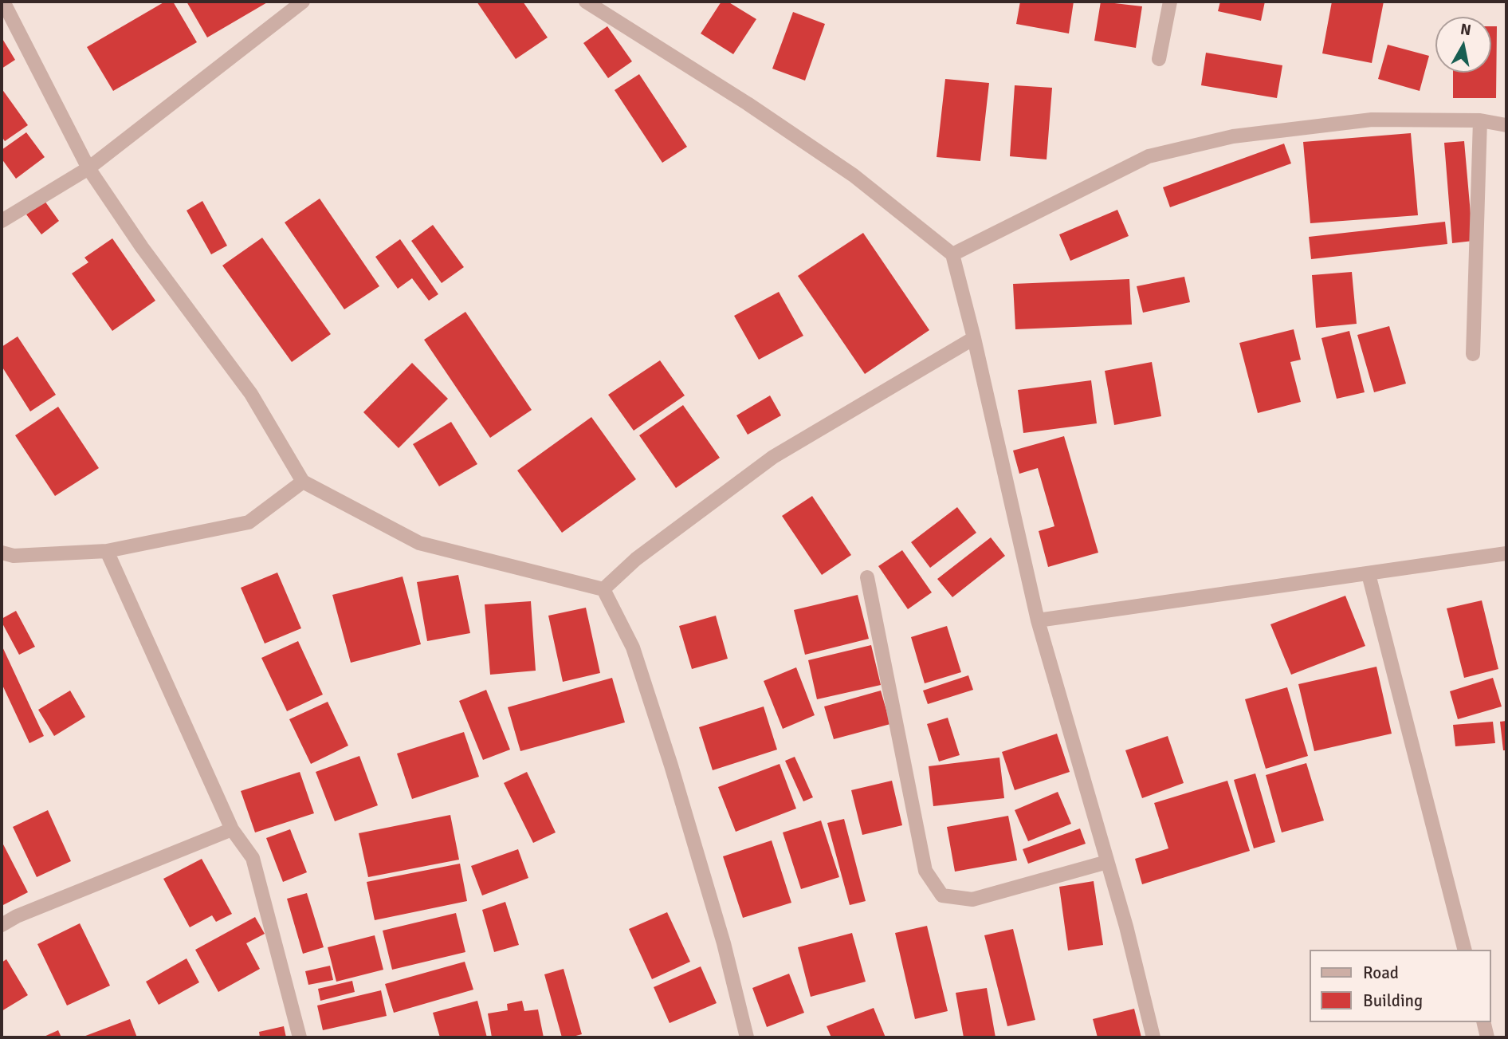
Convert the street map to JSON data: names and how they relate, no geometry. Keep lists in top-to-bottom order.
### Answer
{
  "legend": ["Road", "Building"],
  "north": "top"
}
